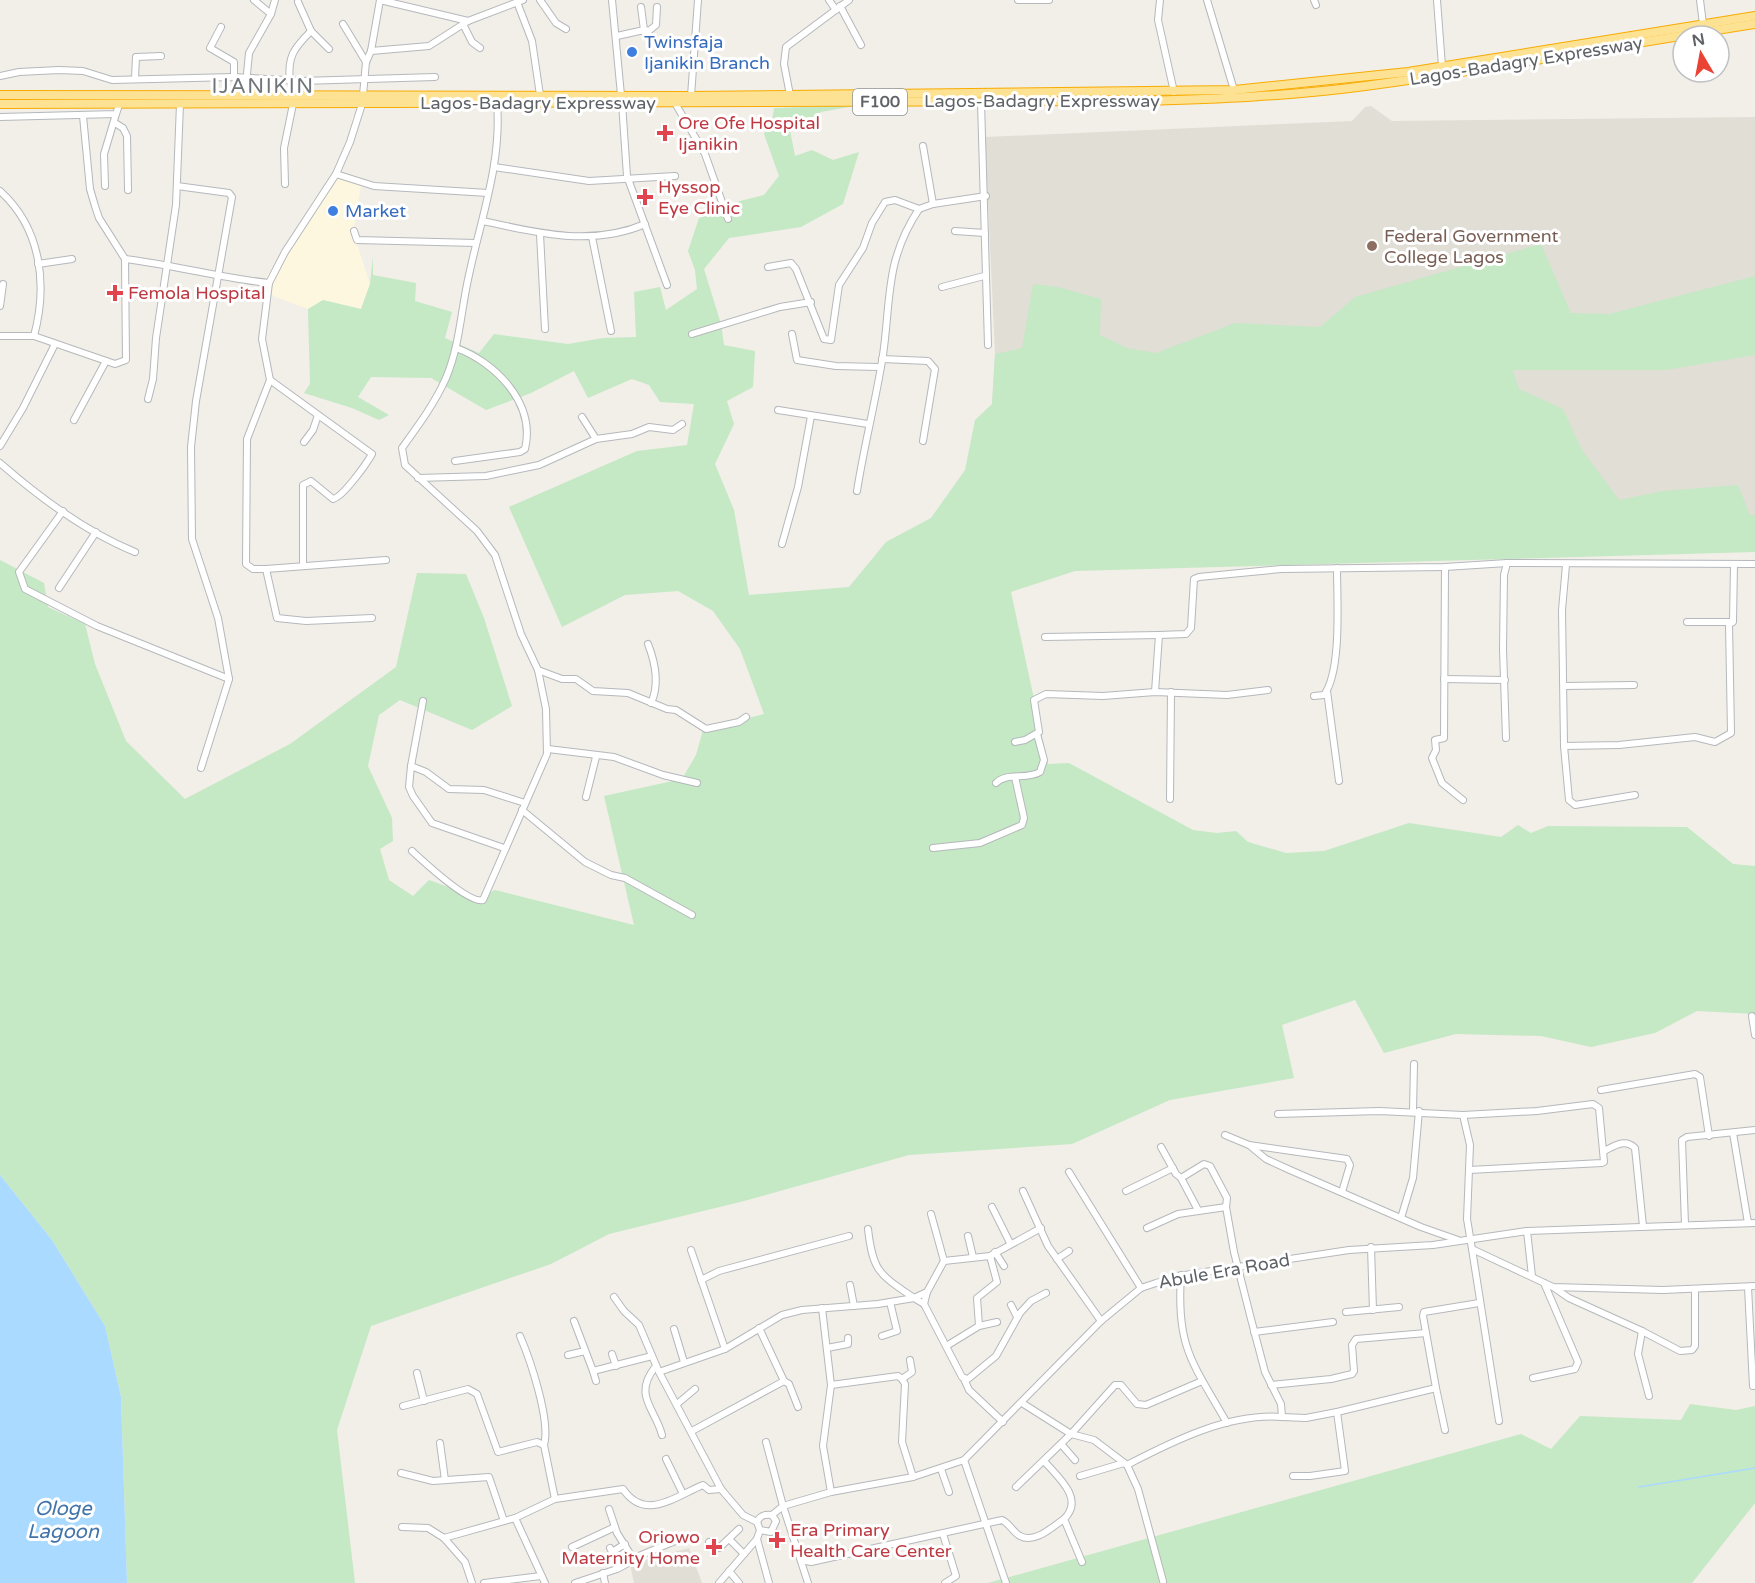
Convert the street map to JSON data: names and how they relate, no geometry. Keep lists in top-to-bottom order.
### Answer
{
  "streets": {
    "highway": ["Lagos-Badagry Expressway", "F100"],
    "street": ["Abule Era Road"]
  },
  "districts": ["IJANIKIN"],
  "water": ["Ologe Lagoon"],
  "places": {
    "other": ["Twinsfaja Ijanikin Branch", "Market", "Federal Government College Lagos"],
    "health": [
      "Ore Ofe Hospital Ijanikin",
      "Hyssop Eye Clinic",
      "Femola Hospital",
      "Era Primary Health Care Center",
      "Oriowo Maternity Home"
    ]
  },
  "north": "top"
}
